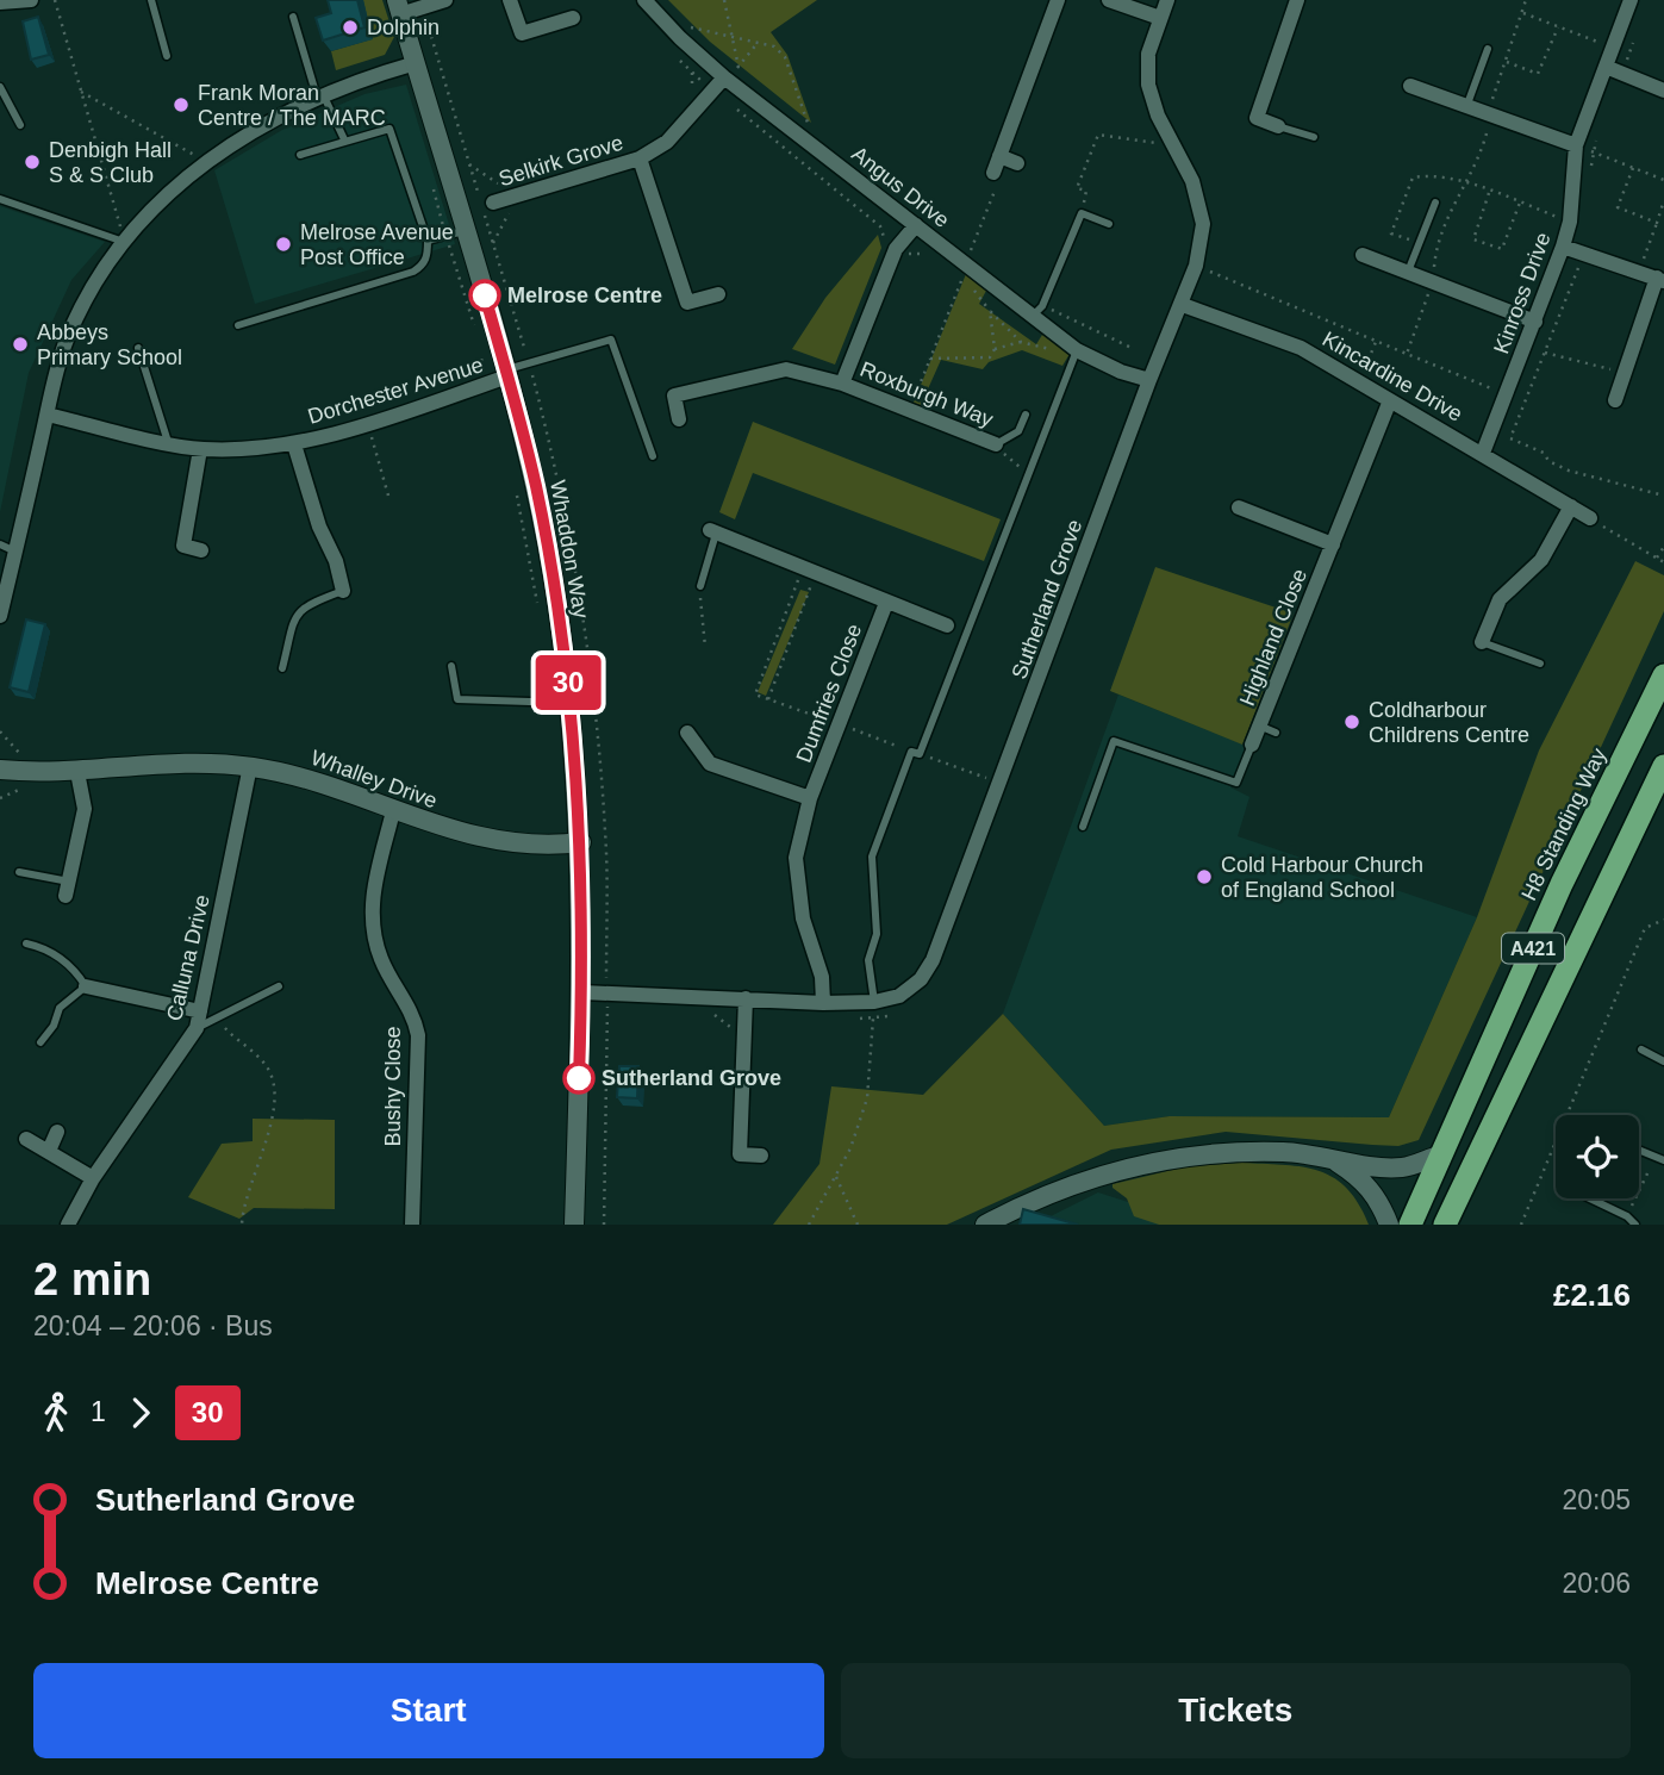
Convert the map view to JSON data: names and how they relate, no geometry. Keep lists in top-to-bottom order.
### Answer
{
  "streets": {
    "highway": ["H8 Standing Way", "A421"],
    "street": [
      "Selkirk Grove",
      "Angus Drive",
      "Kinross Drive",
      "Kincardine Drive",
      "Dorchester Avenue",
      "Roxburgh Way",
      "Whaddon Way",
      "Sutherland Grove",
      "Highland Close",
      "Dumfries Close",
      "Whalley Drive",
      "Calluna Drive",
      "Bushy Close"
    ]
  },
  "crossings": [
    ["Selkirk Grove", "Angus Drive"],
    ["Angus Drive", "Roxburgh Way"],
    ["Angus Drive", "Sutherland Grove"],
    ["Kinross Drive", "Kincardine Drive"],
    ["Kincardine Drive", "Sutherland Grove"],
    ["Kincardine Drive", "Highland Close"],
    ["Dorchester Avenue", "Whaddon Way"],
    ["Whaddon Way", "Sutherland Grove"],
    ["Whaddon Way", "Whalley Drive"],
    ["Sutherland Grove", "Dumfries Close"],
    ["Whalley Drive", "Calluna Drive"],
    ["Whalley Drive", "Bushy Close"]
  ],
  "places": [
    "Dolphin",
    "Frank Moran Centre / The MARC",
    "Denbigh Hall S & S Club",
    "Melrose Avenue Post Office",
    "Melrose Centre",
    "Abbeys Primary School",
    "Coldharbour Childrens Centre",
    "Cold Harbour Church of England School",
    "Sutherland Grove"
  ],
  "lines": ["bus line 30"],
  "page": {
    "on_map": "30",
    "heading": ["2 min", "20:04 – 20:06 · Bus", "£2.16"],
    "legs": ["1", "30"],
    "list": [
      {
        "name": "Sutherland Grove",
        "value": "20:05"
      },
      {
        "name": "Melrose Centre",
        "value": "20:06"
      }
    ],
    "buttons": ["Start", "Tickets"]
  }
}
